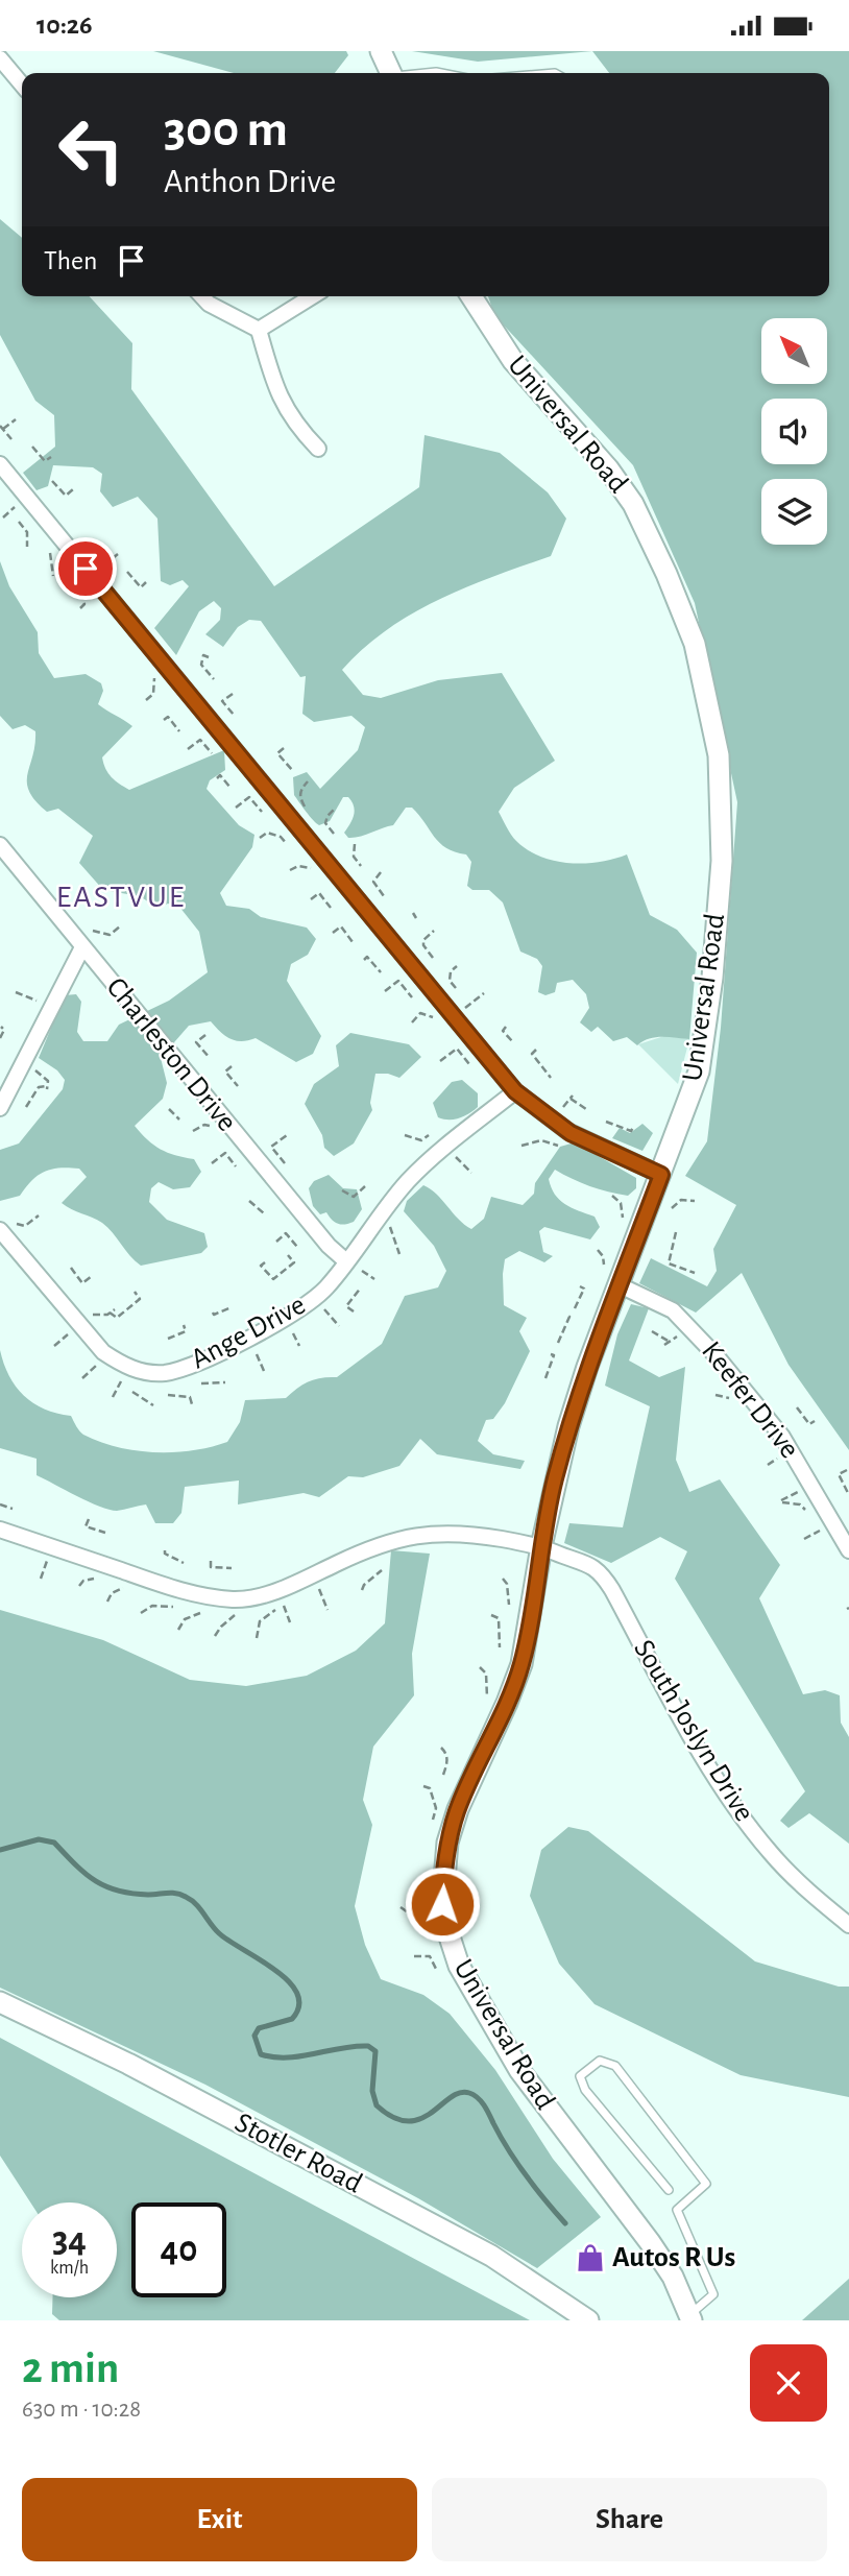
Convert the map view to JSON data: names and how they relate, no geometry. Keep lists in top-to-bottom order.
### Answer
{
  "streets": {
    "street": [
      "Universal Road",
      "Charleston Drive",
      "Ange Drive",
      "Keefer Drive",
      "South Joslyn Drive",
      "Stotler Road"
    ]
  },
  "crossings": [
    ["Universal Road", "Keefer Drive"],
    ["Universal Road", "South Joslyn Drive"],
    ["Charleston Drive", "Ange Drive"]
  ],
  "districts": ["EASTVUE"],
  "places": {
    "shop": ["Autos R Us"]
  },
  "north": "top left",
  "page": {
    "status": "10:26",
    "turn": ["300 m", "Anthon Drive"],
    "then": "Then",
    "speed": "34 km/h",
    "limit": "40",
    "heading": ["2 min", "630 m · 10:28"],
    "buttons": ["Exit", "Share"]
  }
}
